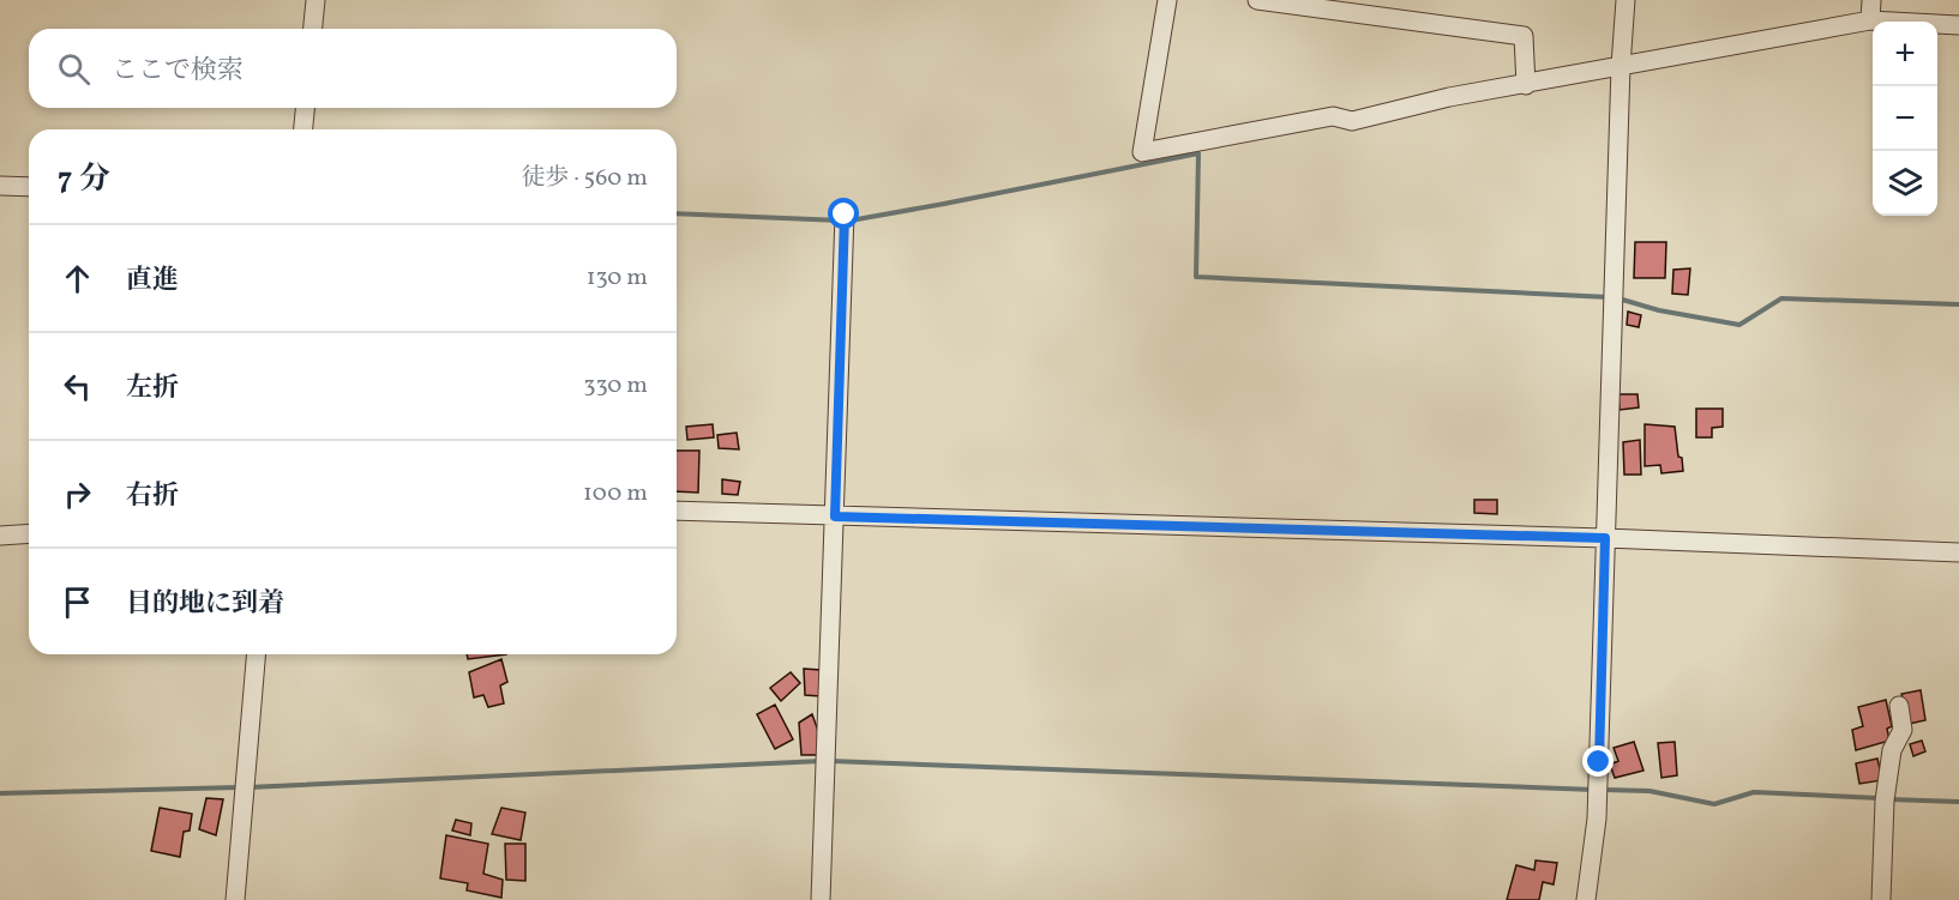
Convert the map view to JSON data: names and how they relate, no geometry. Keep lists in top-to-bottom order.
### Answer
{
  "page": {
    "map_buttons": ["+", "−"],
    "search": "ここで検索",
    "heading": ["7 分", "徒歩 · 560 m"],
    "list": [
      ["直進", "130 m"],
      ["左折", "330 m"],
      ["右折", "100 m"],
      "目的地に到着"
    ]
  }
}
